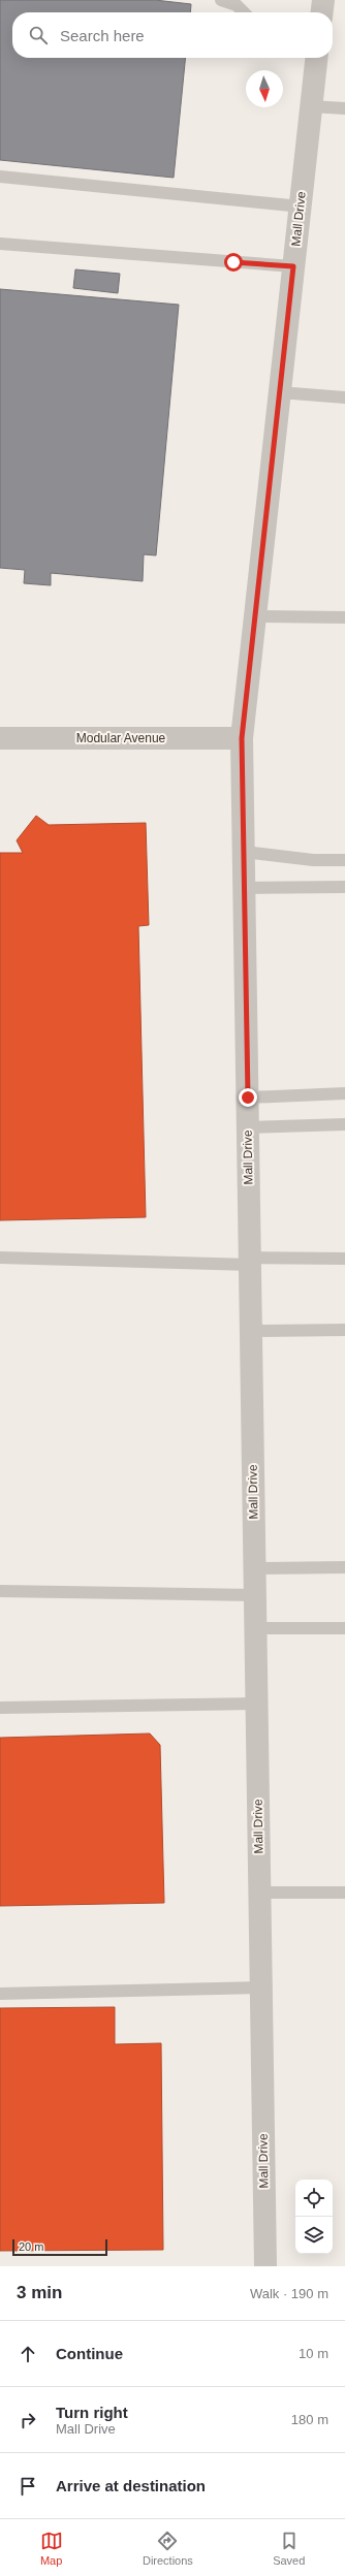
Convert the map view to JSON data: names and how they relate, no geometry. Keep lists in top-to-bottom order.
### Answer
{
  "streets": {
    "street": ["Mall Drive", "Modular Avenue"]
  },
  "crossings": [
    ["Mall Drive", "Modular Avenue"]
  ],
  "scale_bar": "20 m",
  "north": "bottom",
  "page": {
    "search": "Search here",
    "scale": "20 m",
    "heading": ["3 min", "Walk · 190 m"],
    "list": [
      ["Continue", "10 m"],
      ["Turn right", "Mall Drive", "180 m"],
      "Arrive at destination"
    ],
    "nav": ["Map", "Directions", "Saved"]
  }
}
